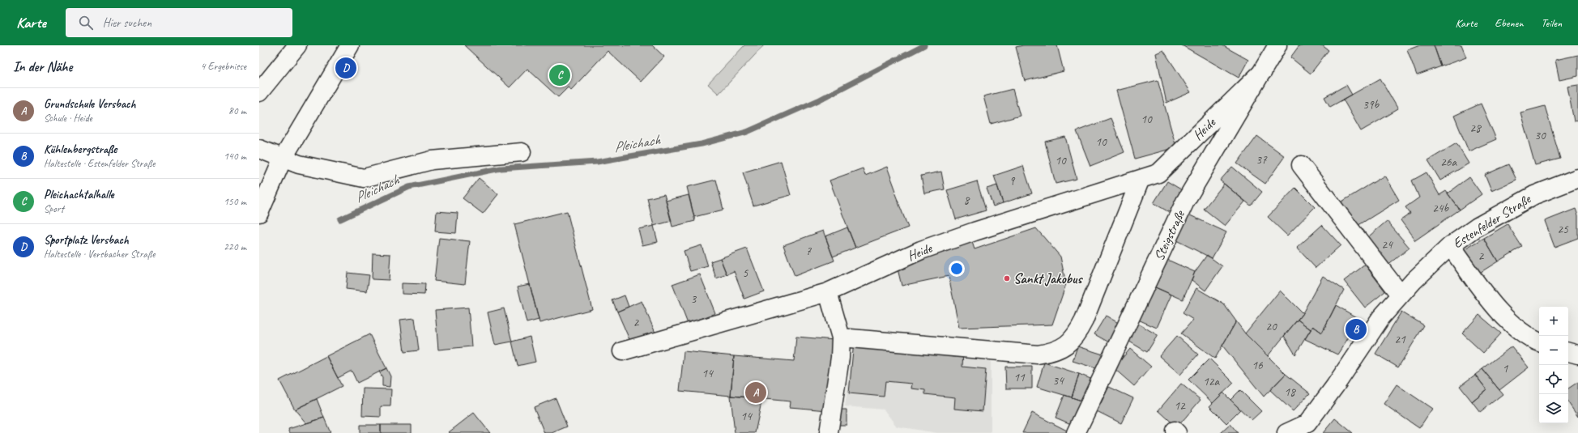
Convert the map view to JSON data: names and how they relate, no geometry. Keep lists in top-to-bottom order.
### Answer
{
  "streets": {
    "street": ["Heide", "Estenfelder Straße", "Steigstraße"]
  },
  "crossings": [
    ["Heide", "Steigstraße"]
  ],
  "water": ["Pleichach"],
  "places": ["Sankt Jakobus"],
  "house_numbers": [
    "39b",
    "10",
    "28",
    "30",
    "10",
    "37",
    "10",
    "26a",
    "9",
    "8",
    "24b",
    "25",
    "24",
    "7",
    "2",
    "5",
    "3",
    "2",
    "20",
    "21",
    "16",
    "1",
    "14",
    "11",
    "34",
    "12a",
    "18",
    "12",
    "14"
  ],
  "page": {
    "header": "Karte",
    "search": "Hier suchen",
    "nav": ["Karte", "Ebenen", "Teilen"],
    "heading": ["In der Nähe", "4 Ergebnisse"],
    "pins": [
      "D",
      "C",
      "B",
      "A"
    ],
    "list": [
      {
        "mark": "A",
        "name": "Grundschule Versbach",
        "note": "Schule · Heide",
        "value": "80 m"
      },
      {
        "mark": "B",
        "name": "Kühlenbergstraße",
        "note": "Haltestelle · Estenfelder Straße",
        "value": "140 m"
      },
      {
        "mark": "C",
        "name": "Pleichachtalhalle",
        "note": "Sport",
        "value": "150 m"
      },
      {
        "mark": "D",
        "name": "Sportplatz Versbach",
        "note": "Haltestelle · Versbacher Straße",
        "value": "220 m"
      }
    ],
    "map_buttons": ["+", "−"]
  }
}
